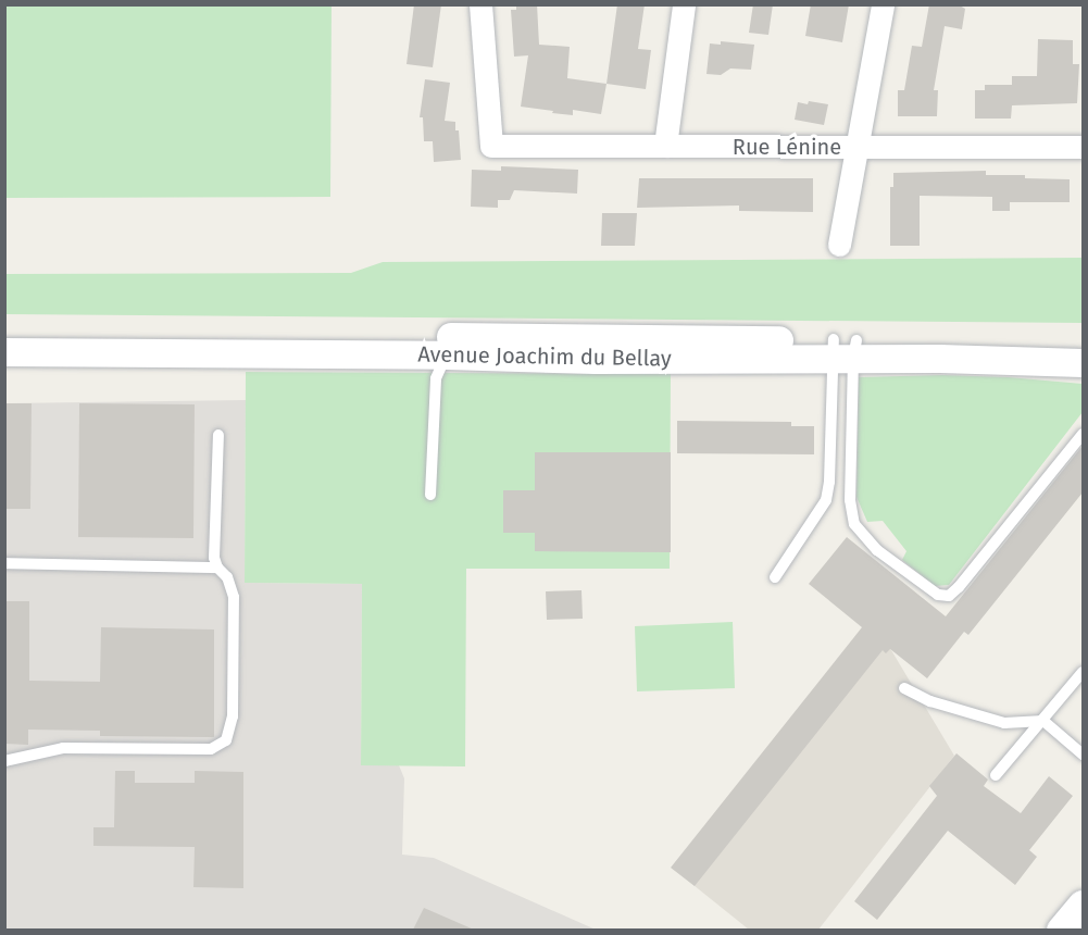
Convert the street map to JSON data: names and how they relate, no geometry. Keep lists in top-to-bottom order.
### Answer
{
  "streets": {
    "street": ["Rue Lénine", "Avenue Joachim du Bellay"]
  }
}
